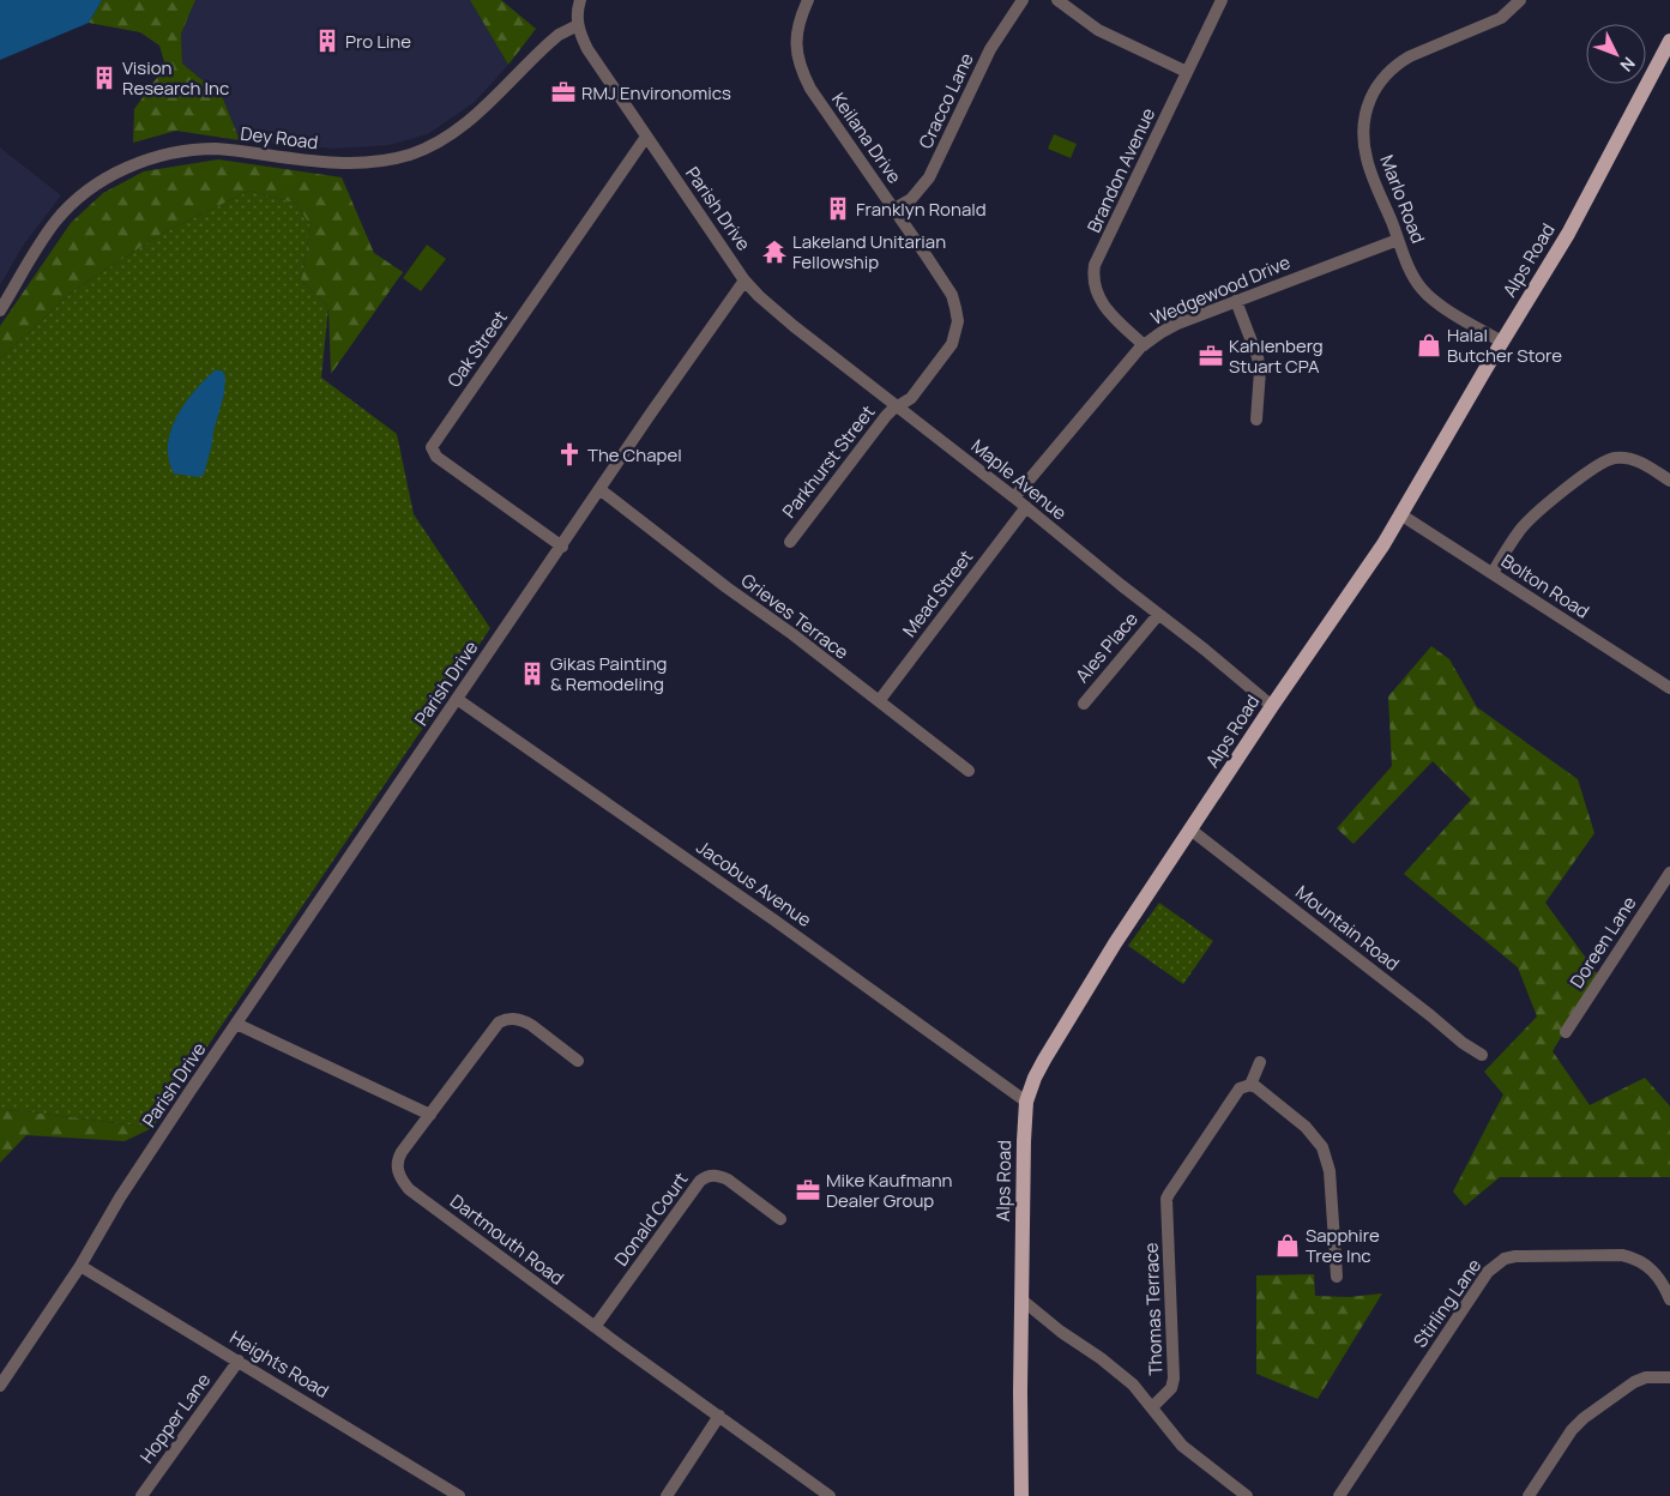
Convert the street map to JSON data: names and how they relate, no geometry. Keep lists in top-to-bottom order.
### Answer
{
  "streets": {
    "main road": ["Alps Road"],
    "street": [
      "Cracco Lane",
      "Dey Road",
      "Keilana Drive",
      "Brandon Avenue",
      "Marlo Road",
      "Parish Drive",
      "Wedgewood Drive",
      "Oak Street",
      "Parkhurst Street",
      "Maple Avenue",
      "Bolton Road",
      "Mead Street",
      "Grieves Terrace",
      "Ales Place",
      "Jacobus Avenue",
      "Mountain Road",
      "Doreen Lane",
      "Donald Court",
      "Dartmouth Road",
      "Stirling Lane",
      "Thomas Terrace",
      "Heights Road",
      "Hopper Lane"
    ]
  },
  "crossings": [
    ["Cracco Lane", "Keilana Drive"],
    ["Dey Road", "Parish Drive"],
    ["Keilana Drive", "Parkhurst Street"],
    ["Keilana Drive", "Maple Avenue"],
    ["Brandon Avenue", "Wedgewood Drive"],
    ["Marlo Road", "Alps Road"],
    ["Marlo Road", "Wedgewood Drive"],
    ["Parish Drive", "Oak Street"],
    ["Parish Drive", "Maple Avenue"],
    ["Parish Drive", "Grieves Terrace"],
    ["Parish Drive", "Jacobus Avenue"],
    ["Parish Drive", "Heights Road"],
    ["Alps Road", "Maple Avenue"],
    ["Alps Road", "Bolton Road"],
    ["Alps Road", "Jacobus Avenue"],
    ["Alps Road", "Mountain Road"],
    ["Alps Road", "Thomas Terrace"],
    ["Wedgewood Drive", "Maple Avenue"],
    ["Parkhurst Street", "Maple Avenue"],
    ["Maple Avenue", "Mead Street"],
    ["Maple Avenue", "Ales Place"],
    ["Mead Street", "Grieves Terrace"],
    ["Donald Court", "Dartmouth Road"],
    ["Heights Road", "Hopper Lane"]
  ],
  "places": {
    "building": [
      "Pro Line",
      "Vision Research Inc",
      "Franklyn Ronald",
      "Gikas Painting & Remodeling"
    ],
    "office": ["RMJ Environomics", "Kahlenberg Stuart CPA", "Mike Kaufmann Dealer Group"],
    "temple": ["Lakeland Unitarian Fellowship"],
    "shop": ["Halal Butcher Store", "Sapphire Tree Inc"],
    "church": ["The Chapel"]
  },
  "north": "bottom right"
}
